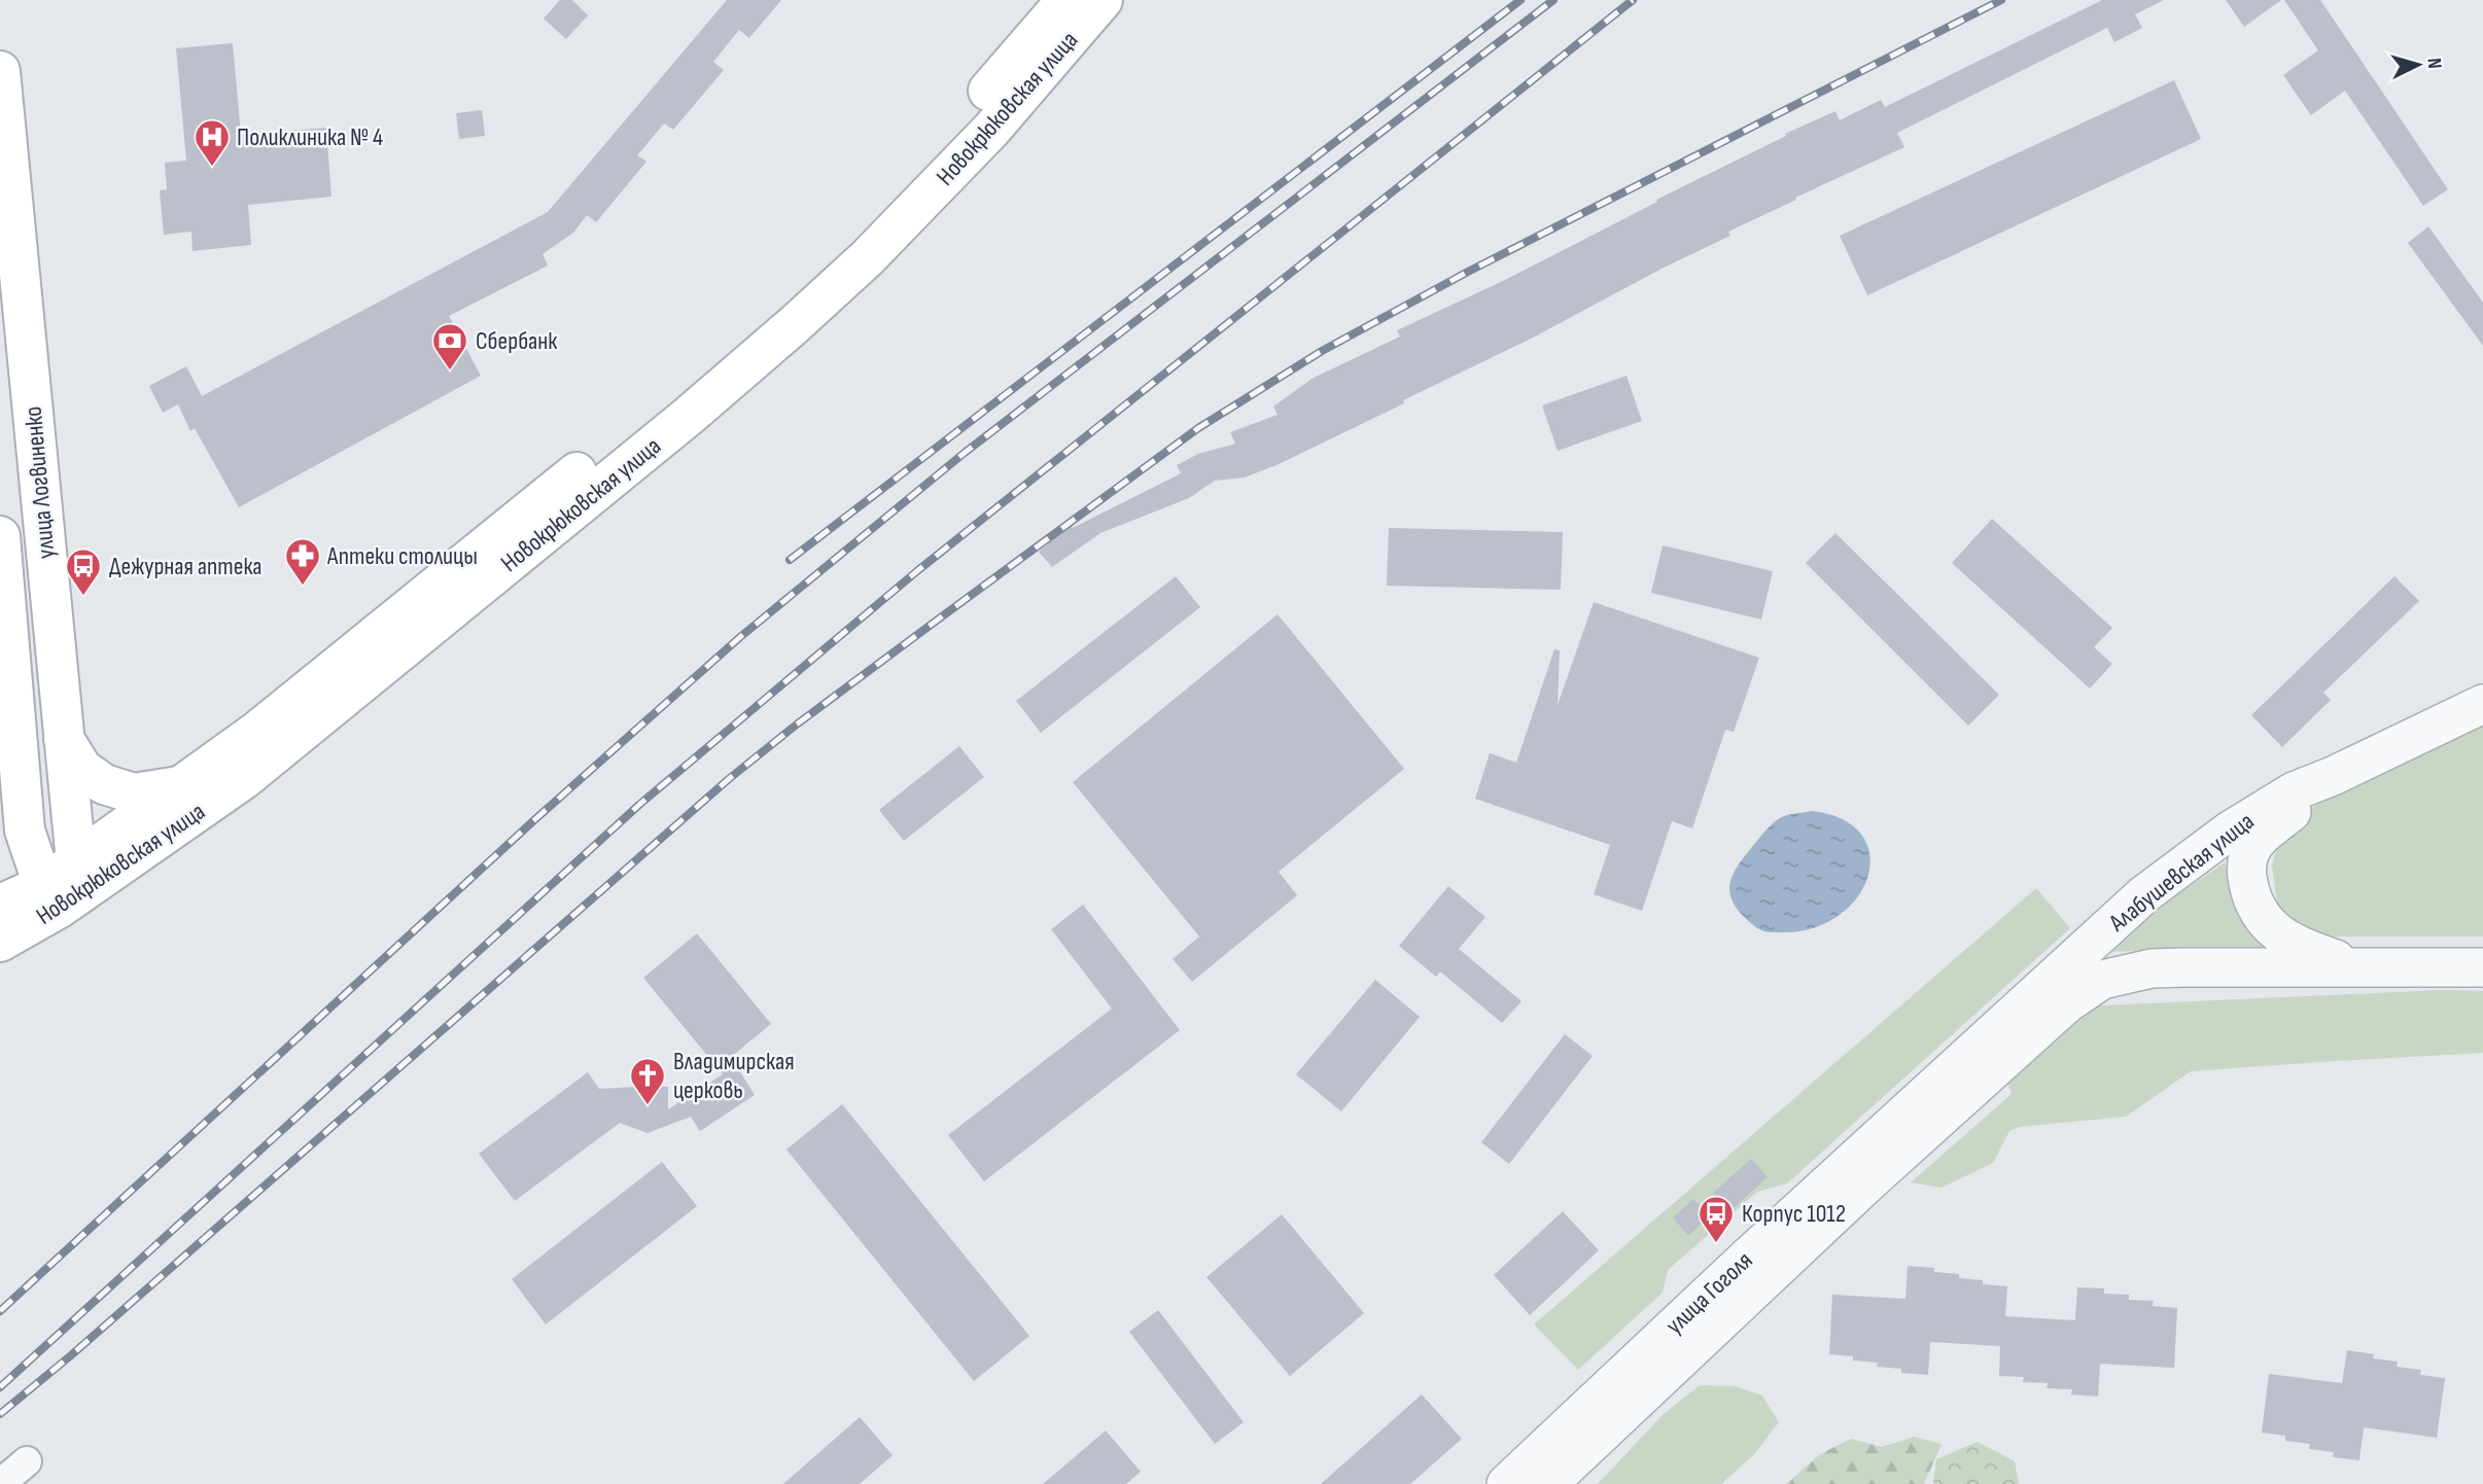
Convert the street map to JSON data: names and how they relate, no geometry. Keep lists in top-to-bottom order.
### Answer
{
  "streets": {
    "main road": ["Новокрюковская улица", "улица Логвиненко"],
    "street": ["Алабушевская улица", "улица Гоголя"]
  },
  "crossings": [
    ["Новокрюковская улица", "улица Логвиненко"],
    ["Алабушевская улица", "улица Гоголя"]
  ],
  "places": {
    "hospital": ["Поликлиника № 4"],
    "bank": ["Сбербанк"],
    "pharmacy": ["Аптеки столицы"],
    "bus stop": ["Дежурная аптека", "Корпус 1012"],
    "church": ["Владимирская церковь"]
  },
  "north": "right"
}
